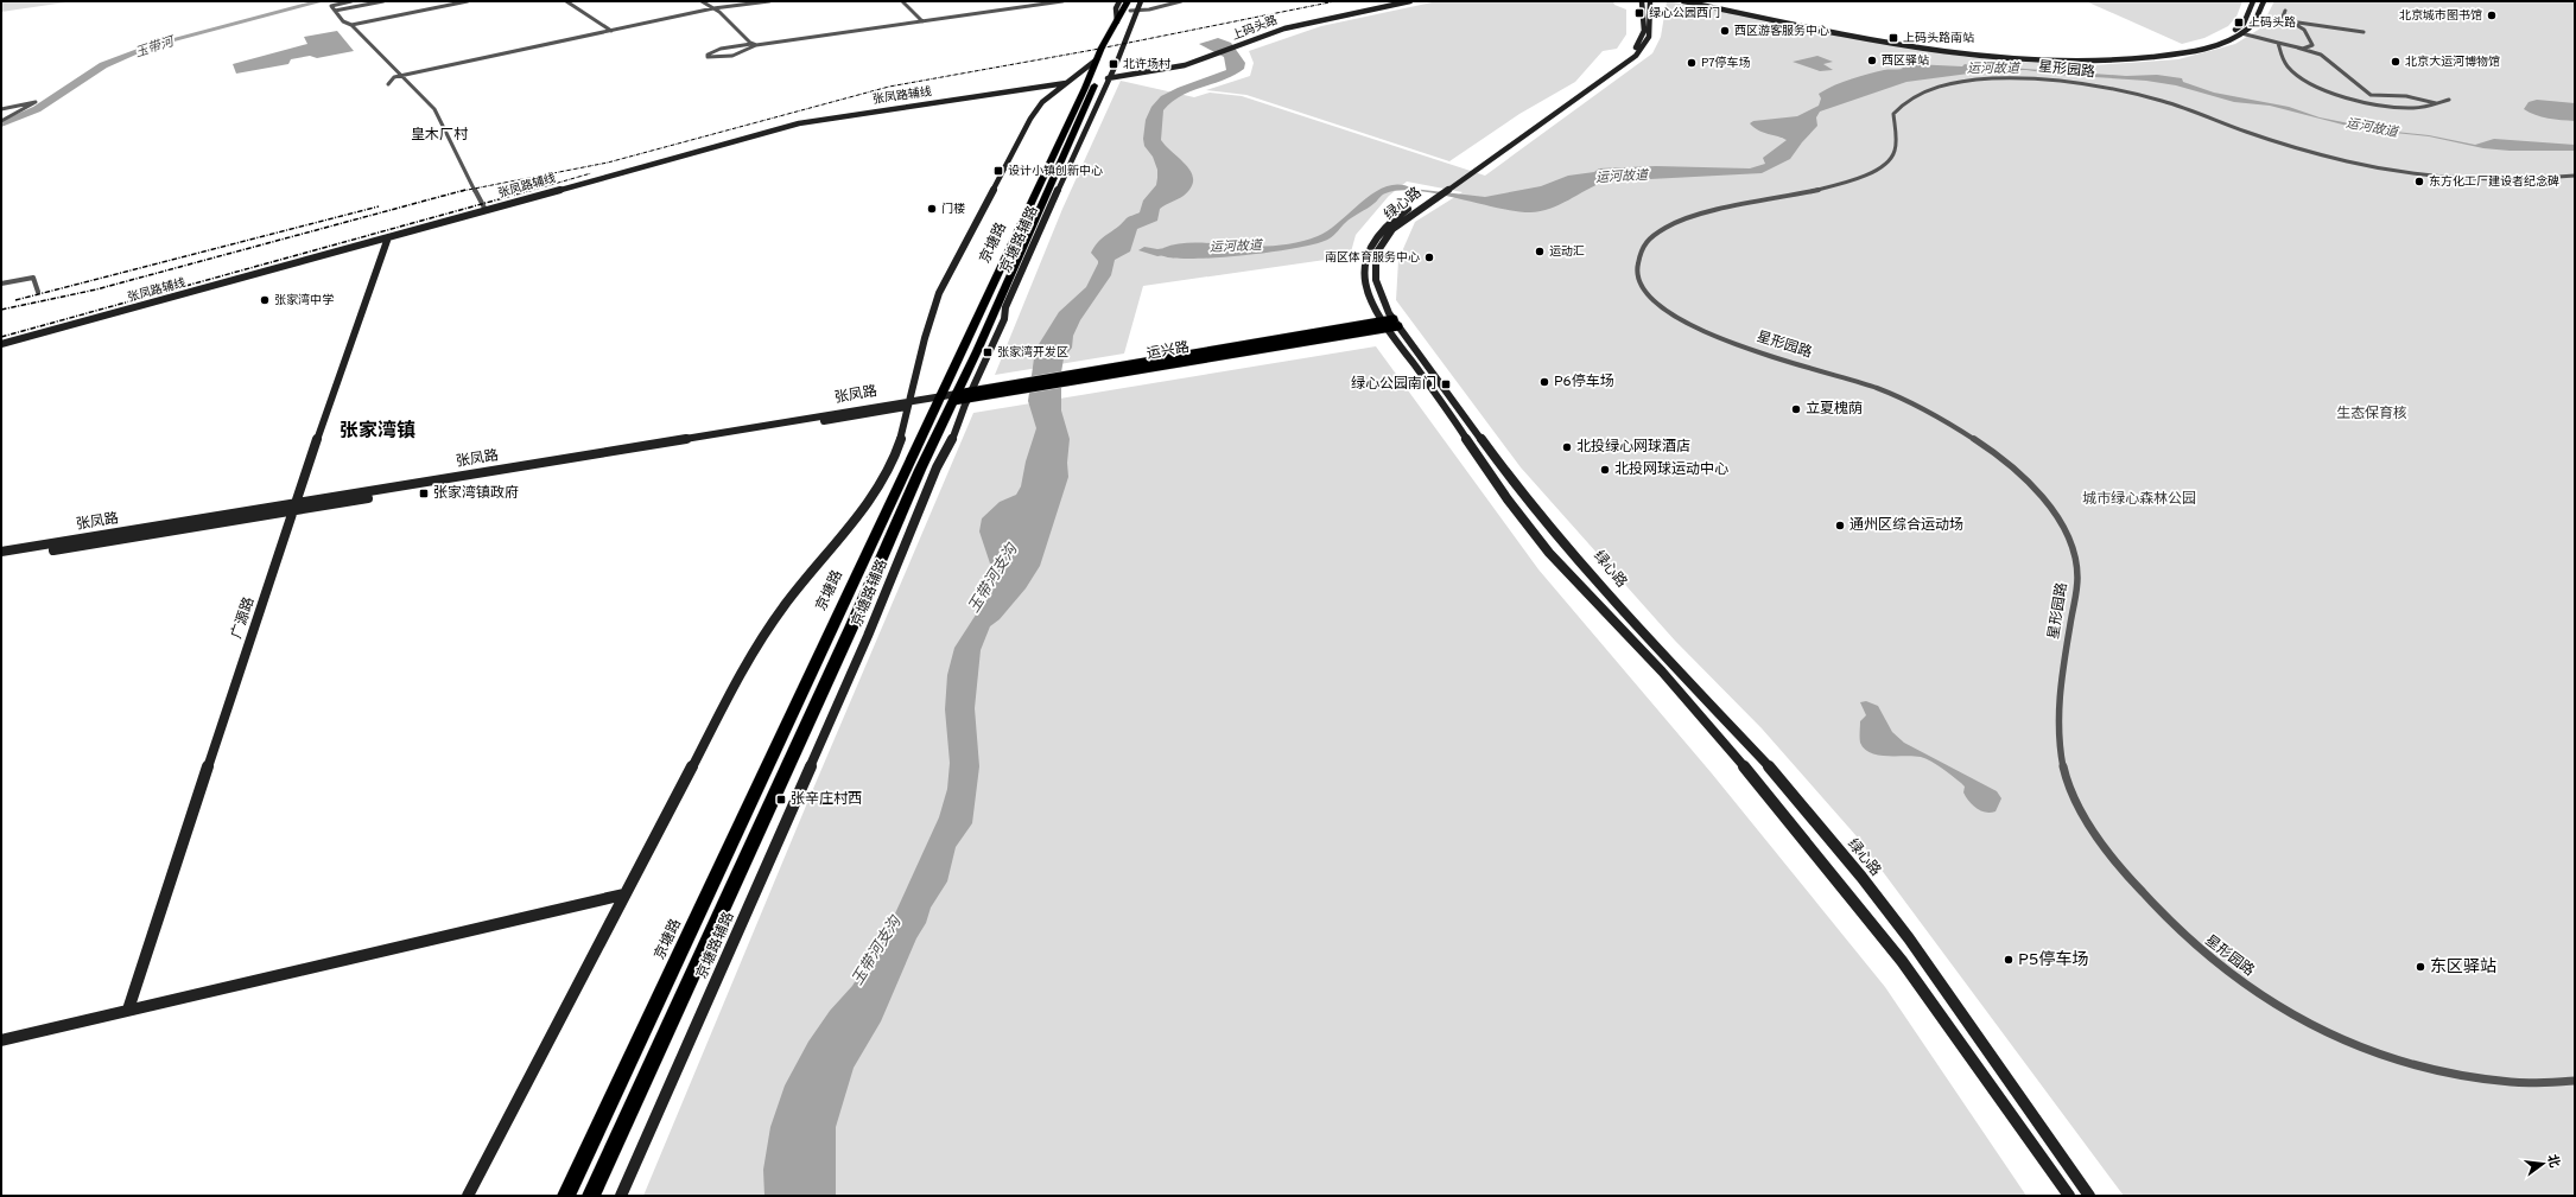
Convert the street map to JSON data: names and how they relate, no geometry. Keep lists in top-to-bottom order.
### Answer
{
  "streets": {
    "highway": ["京塘路"],
    "main road": [
      "上码头路",
      "张凤路辅线",
      "绿心路",
      "京塘路辅路",
      "运兴路",
      "张凤路",
      "广源路"
    ],
    "street": ["星形园路"]
  },
  "crossings": [
    ["上码头路", "京塘路辅路"],
    ["张凤路辅线", "广源路"],
    ["绿心路", "运兴路"],
    ["京塘路辅路", "京塘路"],
    ["京塘路辅路", "运兴路"],
    ["京塘路辅路", "张凤路"],
    ["京塘路", "运兴路"],
    ["京塘路", "张凤路"],
    ["运兴路", "张凤路"],
    ["张凤路", "广源路"]
  ],
  "districts": ["皇木厂村", "张家湾镇"],
  "water": ["玉带河", "运河故道", "玉带河支沟"],
  "parks": ["生态保育核", "城市绿心森林公园"],
  "places": {
    "transit": [
      "绿心公园西门",
      "上码头路",
      "上码头路南站",
      "北许场村",
      "设计小镇创新中心",
      "张家湾开发区",
      "绿心公园南门",
      "张家湾镇政府",
      "张辛庄村西"
    ],
    "other": [
      "北京城市图书馆",
      "西区游客服务中心",
      "西区驿站",
      "北京大运河博物馆",
      "P7停车场",
      "东方化工厂建设者纪念碑",
      "门楼",
      "运动汇",
      "南区体育服务中心",
      "张家湾中学",
      "P6停车场",
      "立夏槐荫",
      "北投绿心网球酒店",
      "北投网球运动中心",
      "通州区综合运动场",
      "P5停车场",
      "东区驿站"
    ]
  },
  "north": "right"
}
